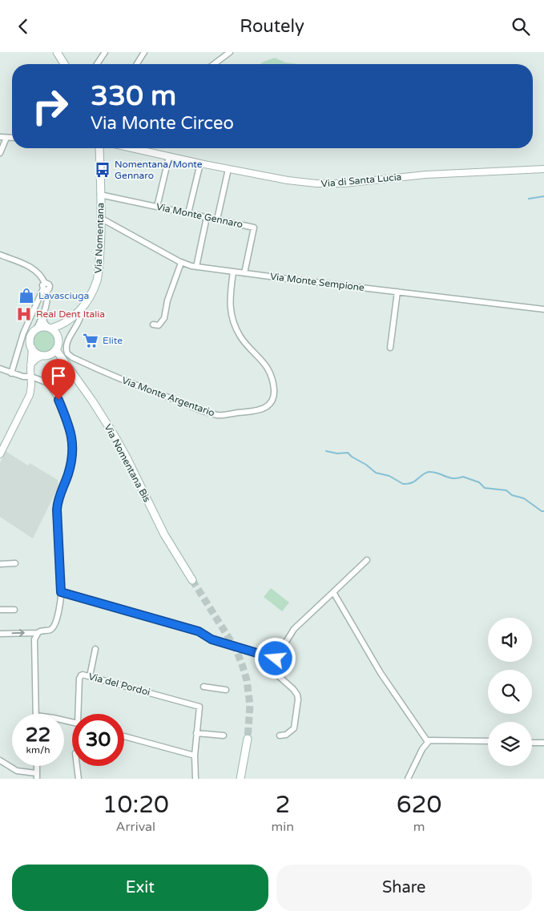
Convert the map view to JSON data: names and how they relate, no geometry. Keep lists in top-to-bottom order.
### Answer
{
  "streets": {
    "main road": ["Via Nomentana", "Via Nomentana Bis"],
    "street": [
      "Via di Santa Lucia",
      "Via Monte Gennaro",
      "Via Monte Sempione",
      "Via Monte Argentario",
      "Via del Pordoi"
    ]
  },
  "crossings": [
    ["Via Monte Gennaro", "Via Nomentana"],
    ["Via Monte Gennaro", "Via Monte Sempione"],
    ["Via Nomentana", "Via Monte Sempione"],
    ["Via Nomentana", "Via Monte Argentario"],
    ["Via Nomentana", "Via Nomentana Bis"],
    ["Via Monte Sempione", "Via Monte Argentario"]
  ],
  "places": {
    "bus stop": ["Nomentana/Monte Gennaro"],
    "shop": ["Lavasciuga"],
    "hospital": ["Real Dent Italia"],
    "supermarket": ["Elite"]
  },
  "page": {
    "header": "Routely",
    "turn": ["330 m", "Via Monte Circeo"],
    "speed": "22 km/h",
    "limit": "30",
    "eta": [
      "10:20",
      "Arrival",
      "2",
      "min",
      "620",
      "m"
    ],
    "buttons": ["Exit", "Share"]
  }
}
